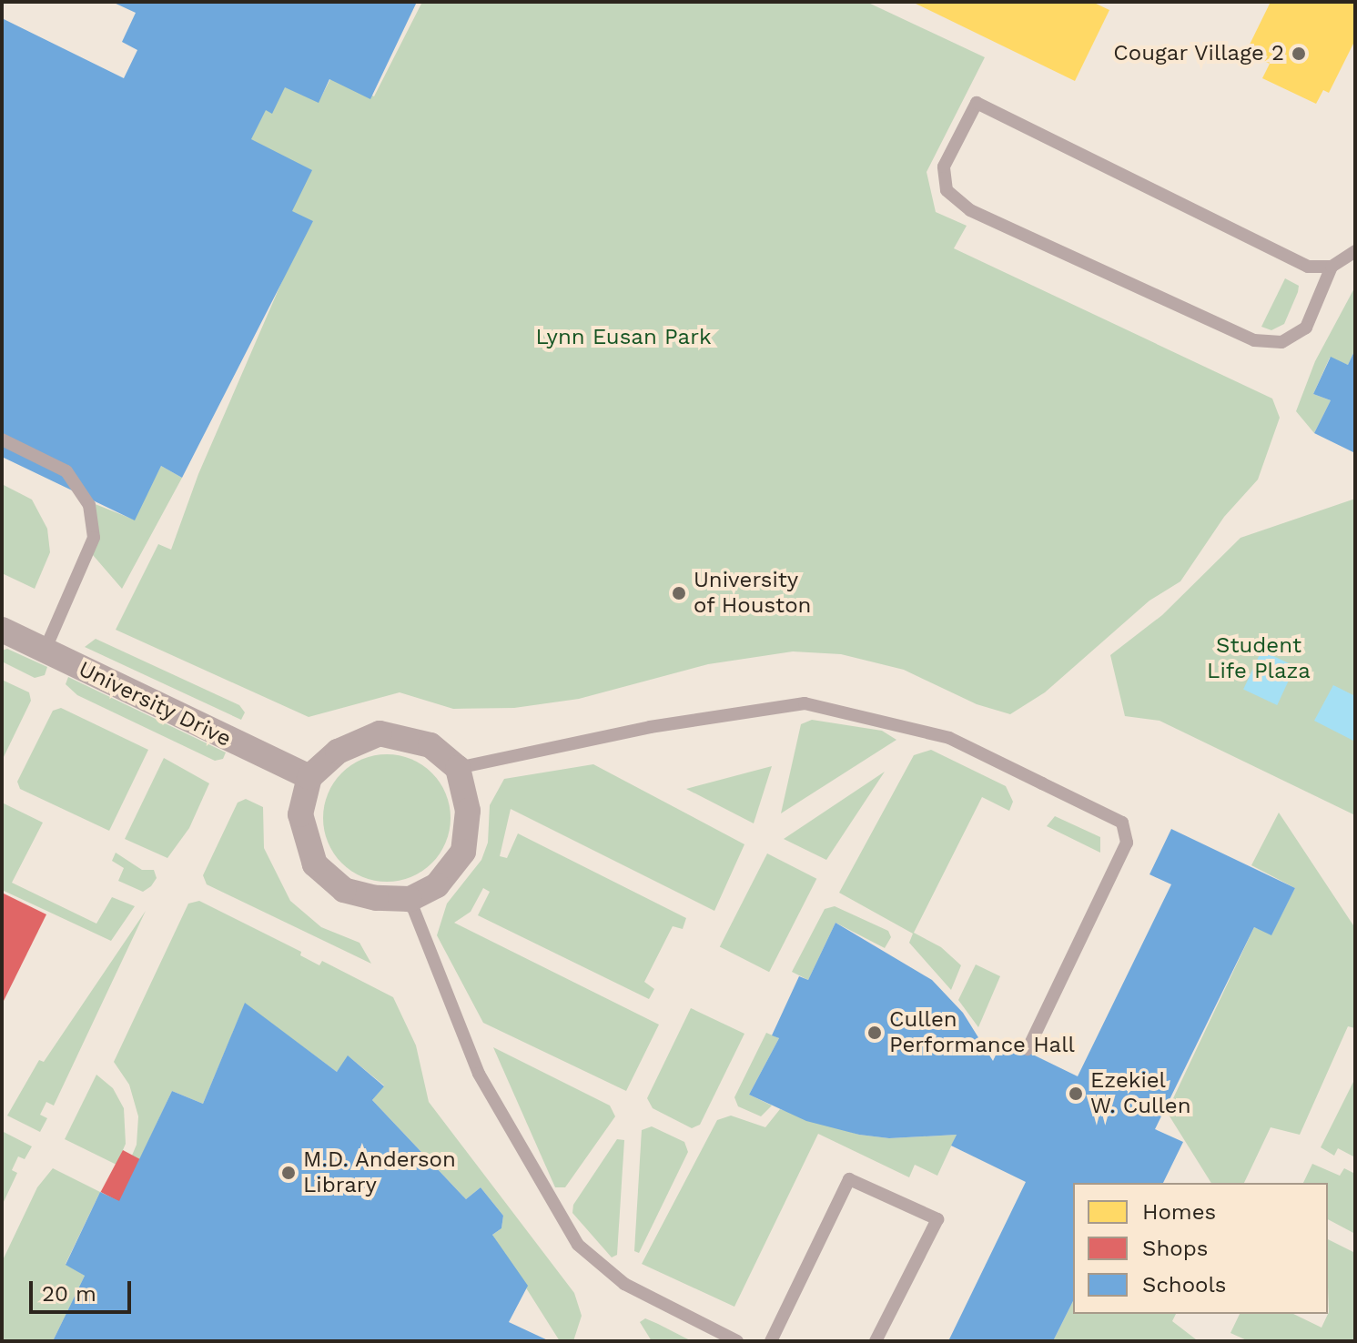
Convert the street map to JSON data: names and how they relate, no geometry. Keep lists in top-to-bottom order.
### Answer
{
  "streets": {
    "street": ["University Drive"]
  },
  "parks": ["Lynn Eusan Park", "Student Life Plaza"],
  "places": [
    "Cougar Village 2",
    "University of Houston",
    "Cullen Performance Hall",
    "Ezekiel W. Cullen",
    "M.D. Anderson Library"
  ],
  "legend": ["Homes", "Shops", "Schools"],
  "scale_bar": "20 m"
}
